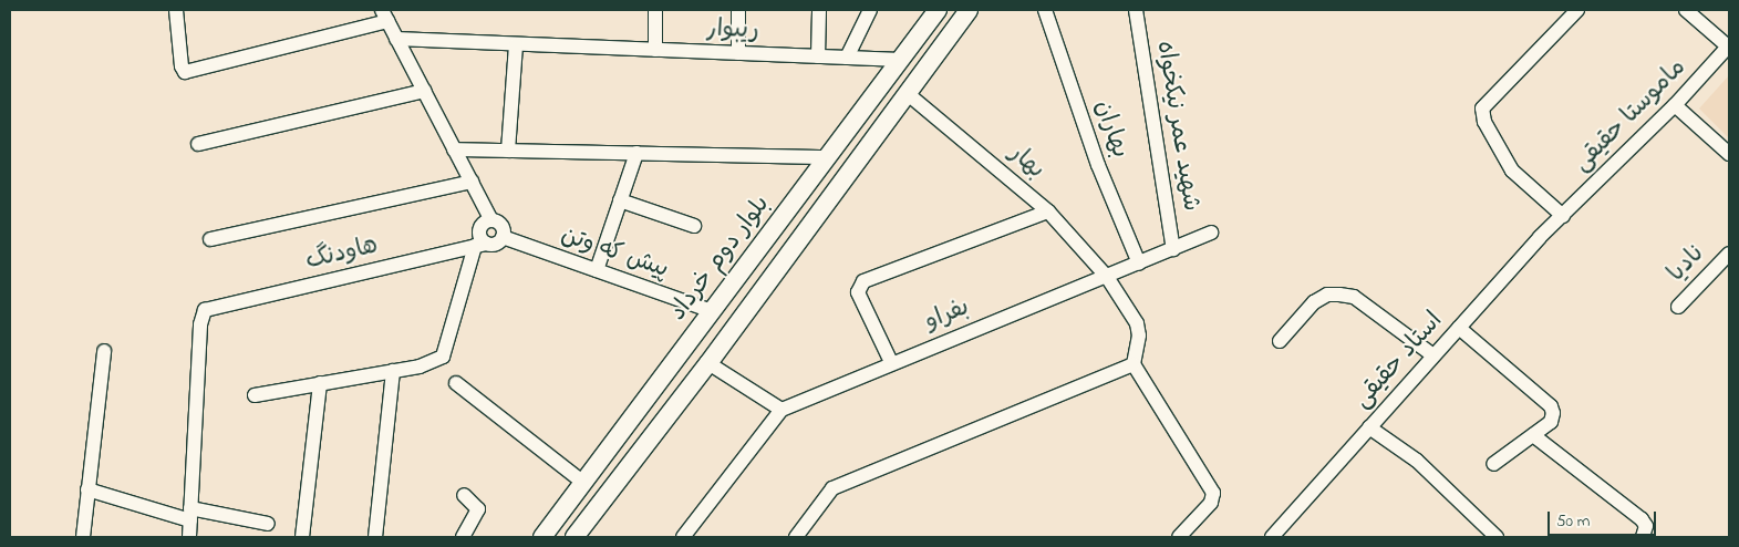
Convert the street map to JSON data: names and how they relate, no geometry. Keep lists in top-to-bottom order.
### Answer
{
  "streets": {
    "street": [
      "ریبوار",
      "ماموستا حقیقی",
      "شهید عمر نیکخواه",
      "بهاران",
      "بهار",
      "پیش که وتن",
      "هاودنگ",
      "بلوار دوم خرداد",
      "نادیا",
      "بفراو",
      "استاد حقیقی"
    ]
  },
  "crossings": [
    ["ریبوار", "بلوار دوم خرداد"],
    ["ماموستا حقیقی", "استاد حقیقی"],
    ["شهید عمر نیکخواه", "بفراو"],
    ["بهاران", "بفراو"],
    ["بهار", "بلوار دوم خرداد"],
    ["بهار", "بفراو"],
    ["پیش که وتن", "هاودنگ"],
    ["پیش که وتن", "بلوار دوم خرداد"]
  ],
  "scale_bar": "50 m"
}
